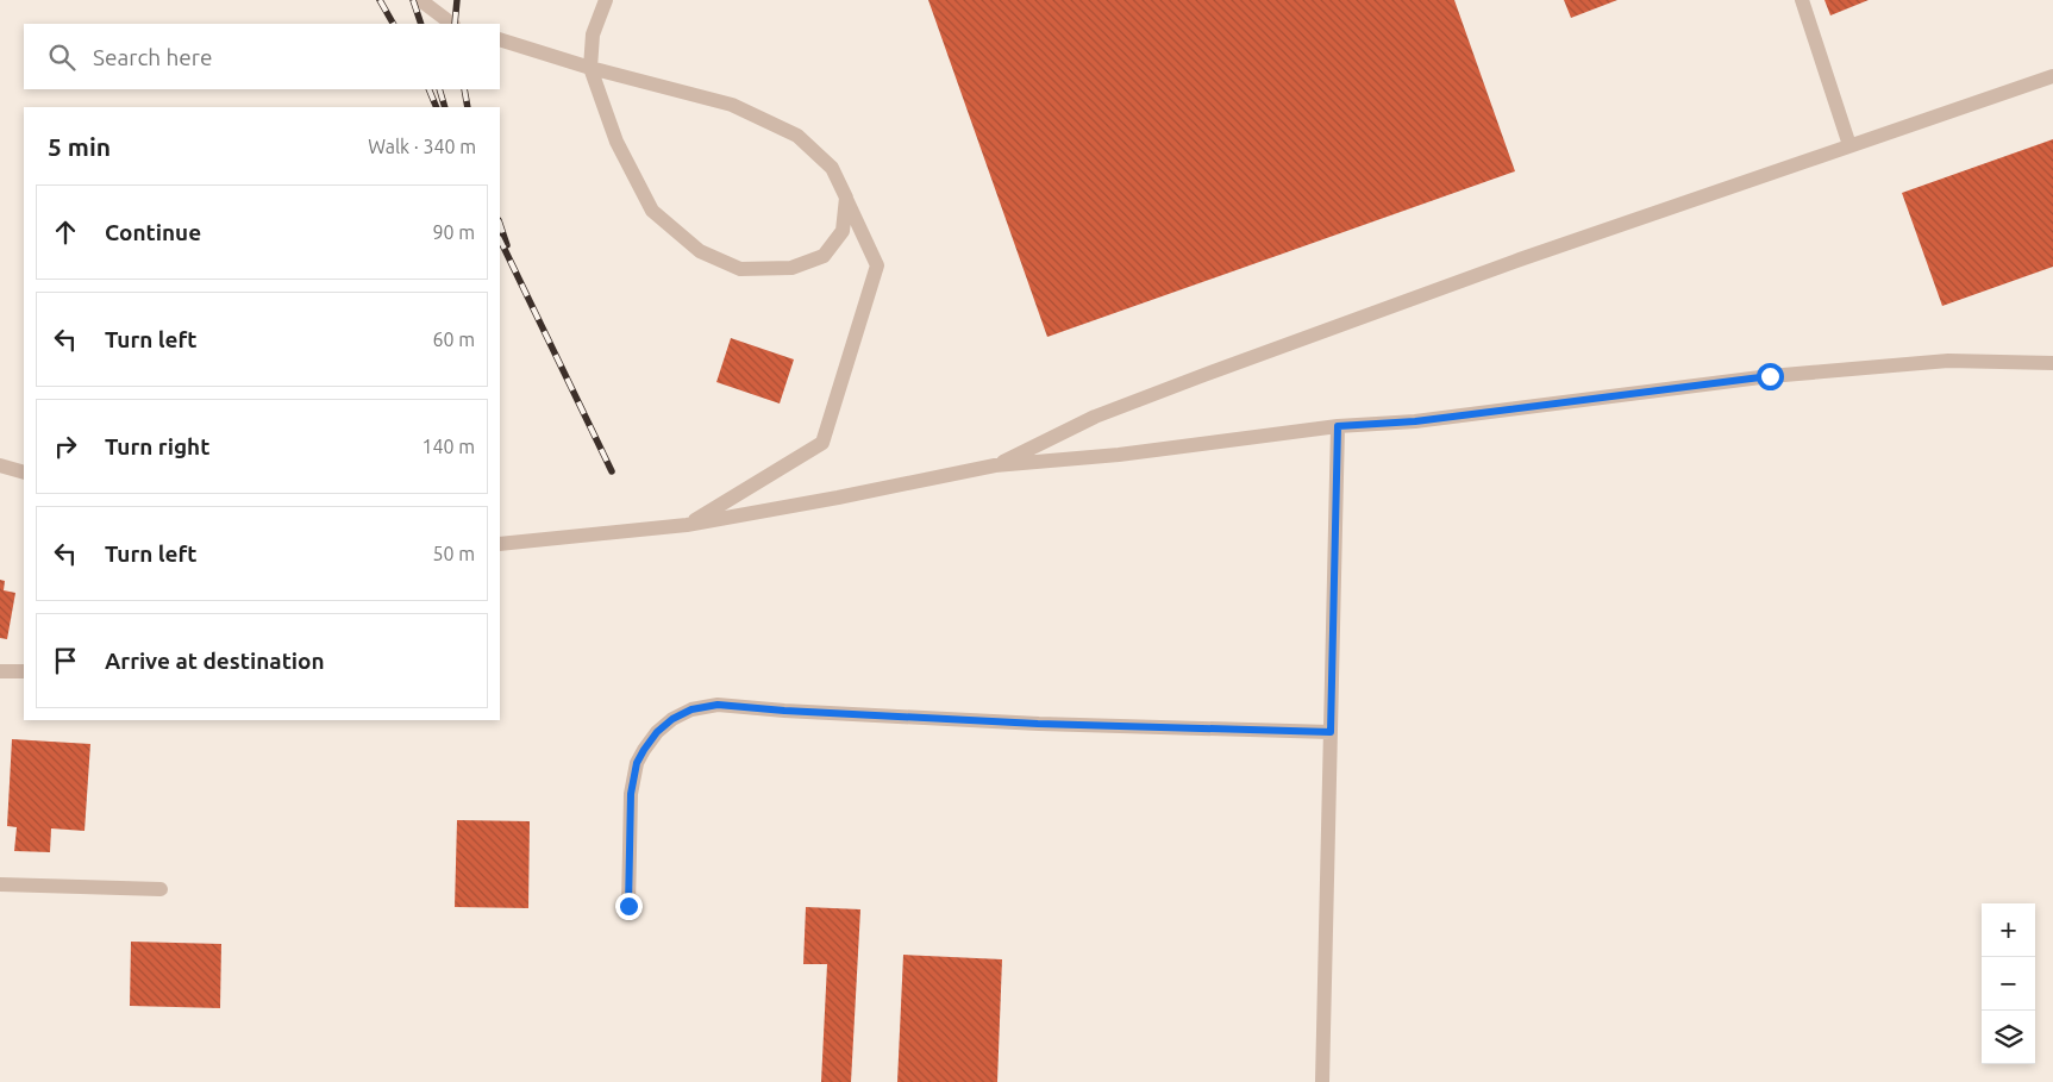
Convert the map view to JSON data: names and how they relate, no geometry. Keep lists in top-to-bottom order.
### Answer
{
  "page": {
    "search": "Search here",
    "heading": ["5 min", "Walk · 340 m"],
    "list": [
      ["Continue", "90 m"],
      ["Turn left", "60 m"],
      ["Turn right", "140 m"],
      ["Turn left", "50 m"],
      "Arrive at destination"
    ],
    "map_buttons": ["+", "−"]
  }
}
